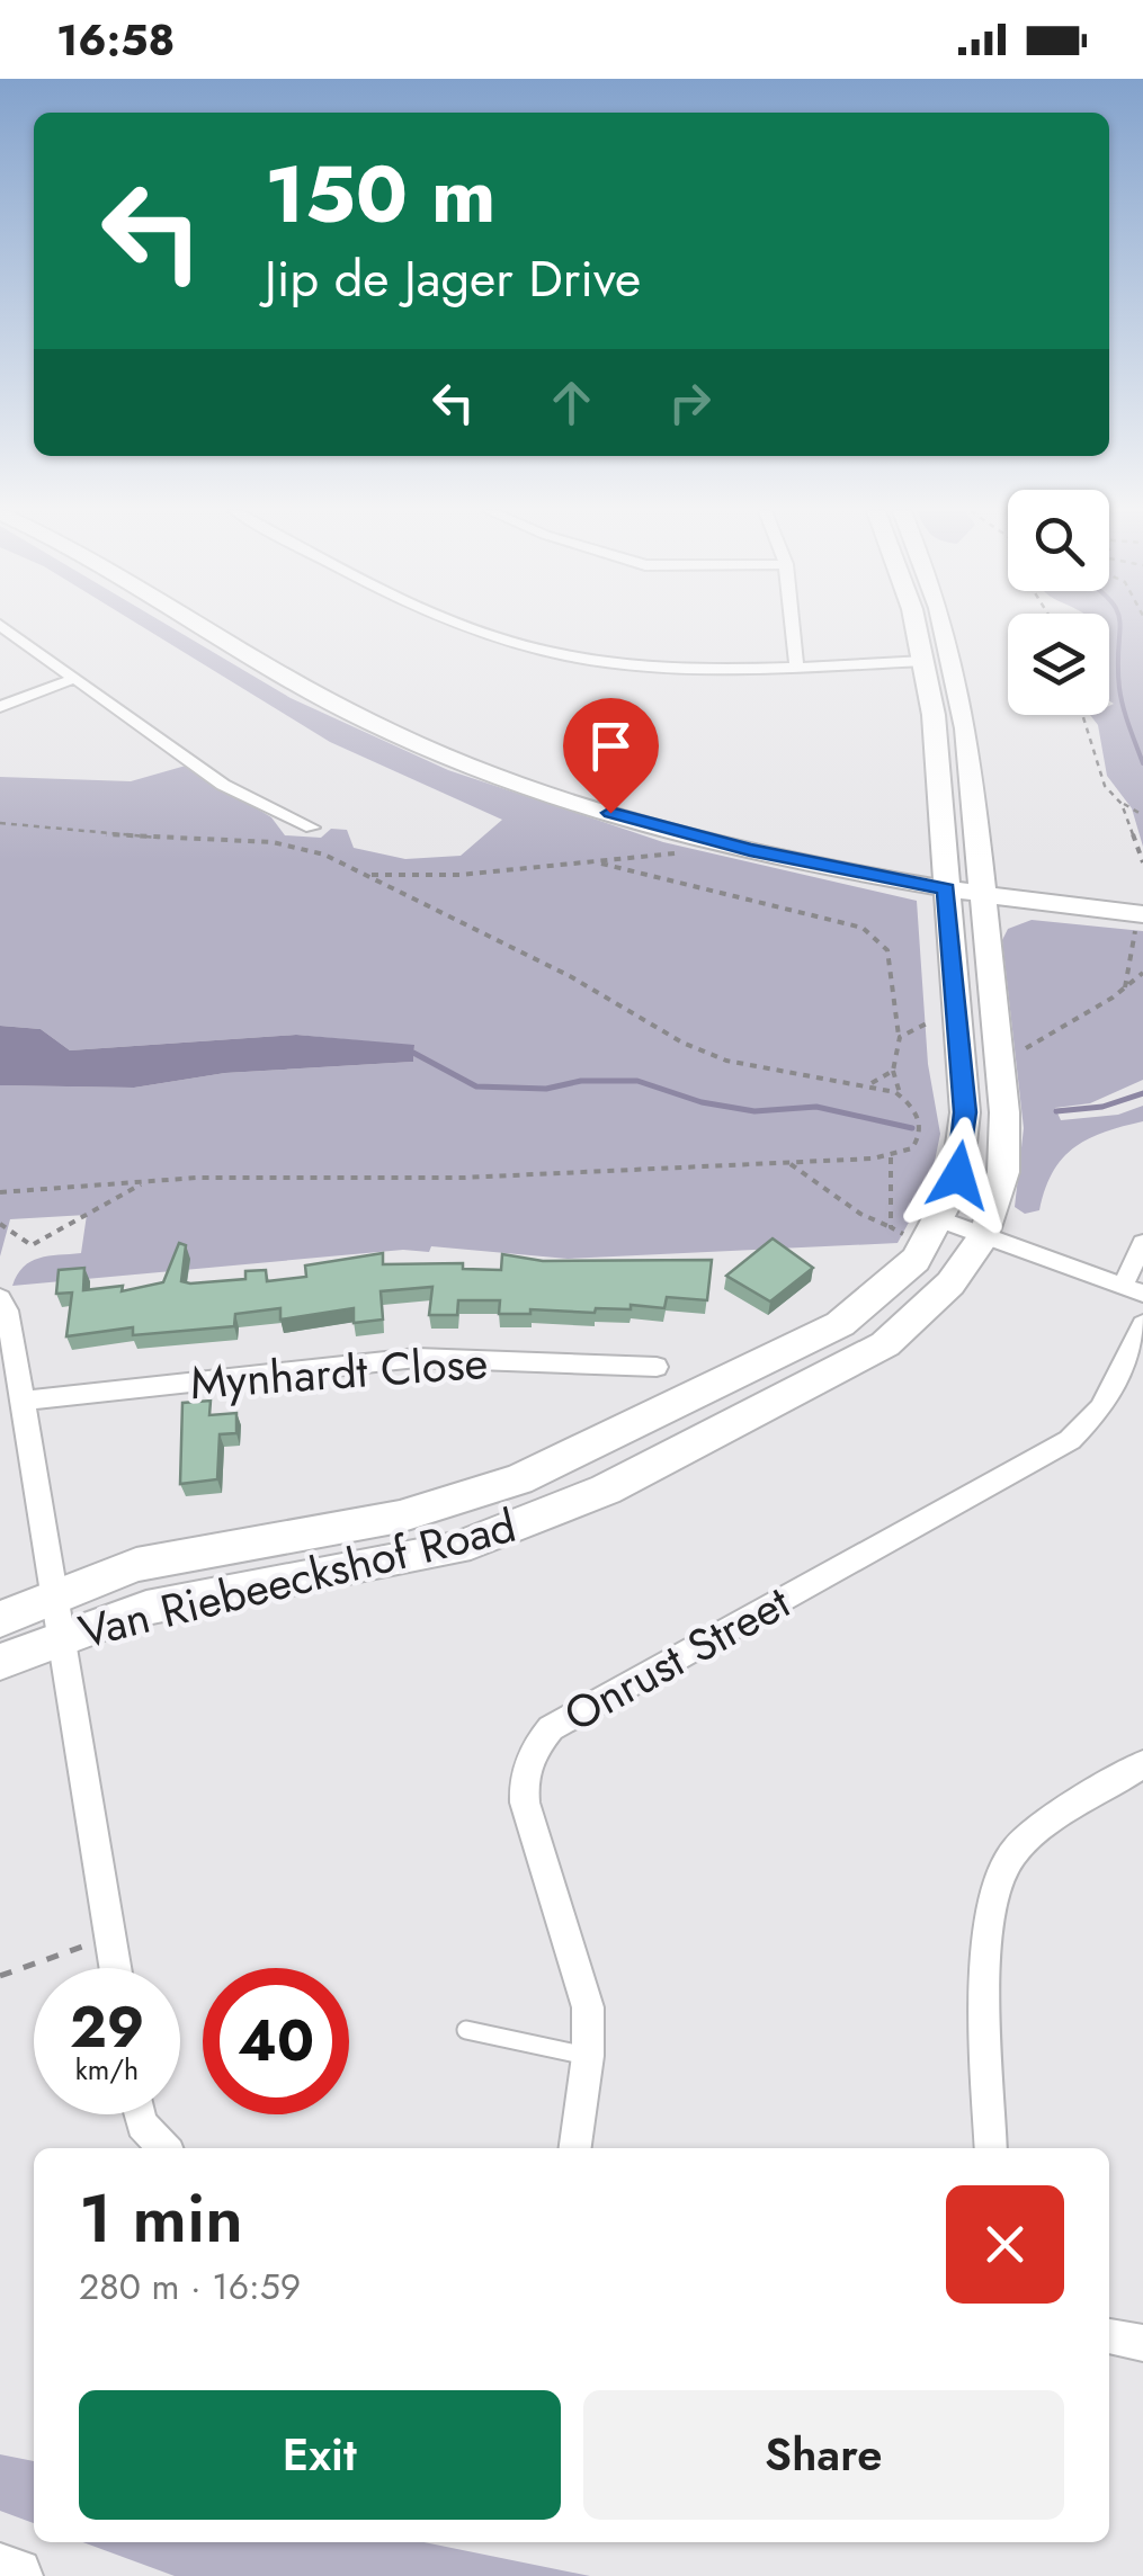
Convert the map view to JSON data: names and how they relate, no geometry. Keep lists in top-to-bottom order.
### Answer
{
  "streets": {
    "street": ["Mynhardt Close", "Van Riebeeckshof Road", "Onrust Street"]
  },
  "page": {
    "status": "16:58",
    "turn": ["150 m", "Jip de Jager Drive"],
    "speed": "29 km/h",
    "limit": "40",
    "heading": ["1 min", "280 m · 16:59"],
    "buttons": ["Exit", "Share"]
  }
}
